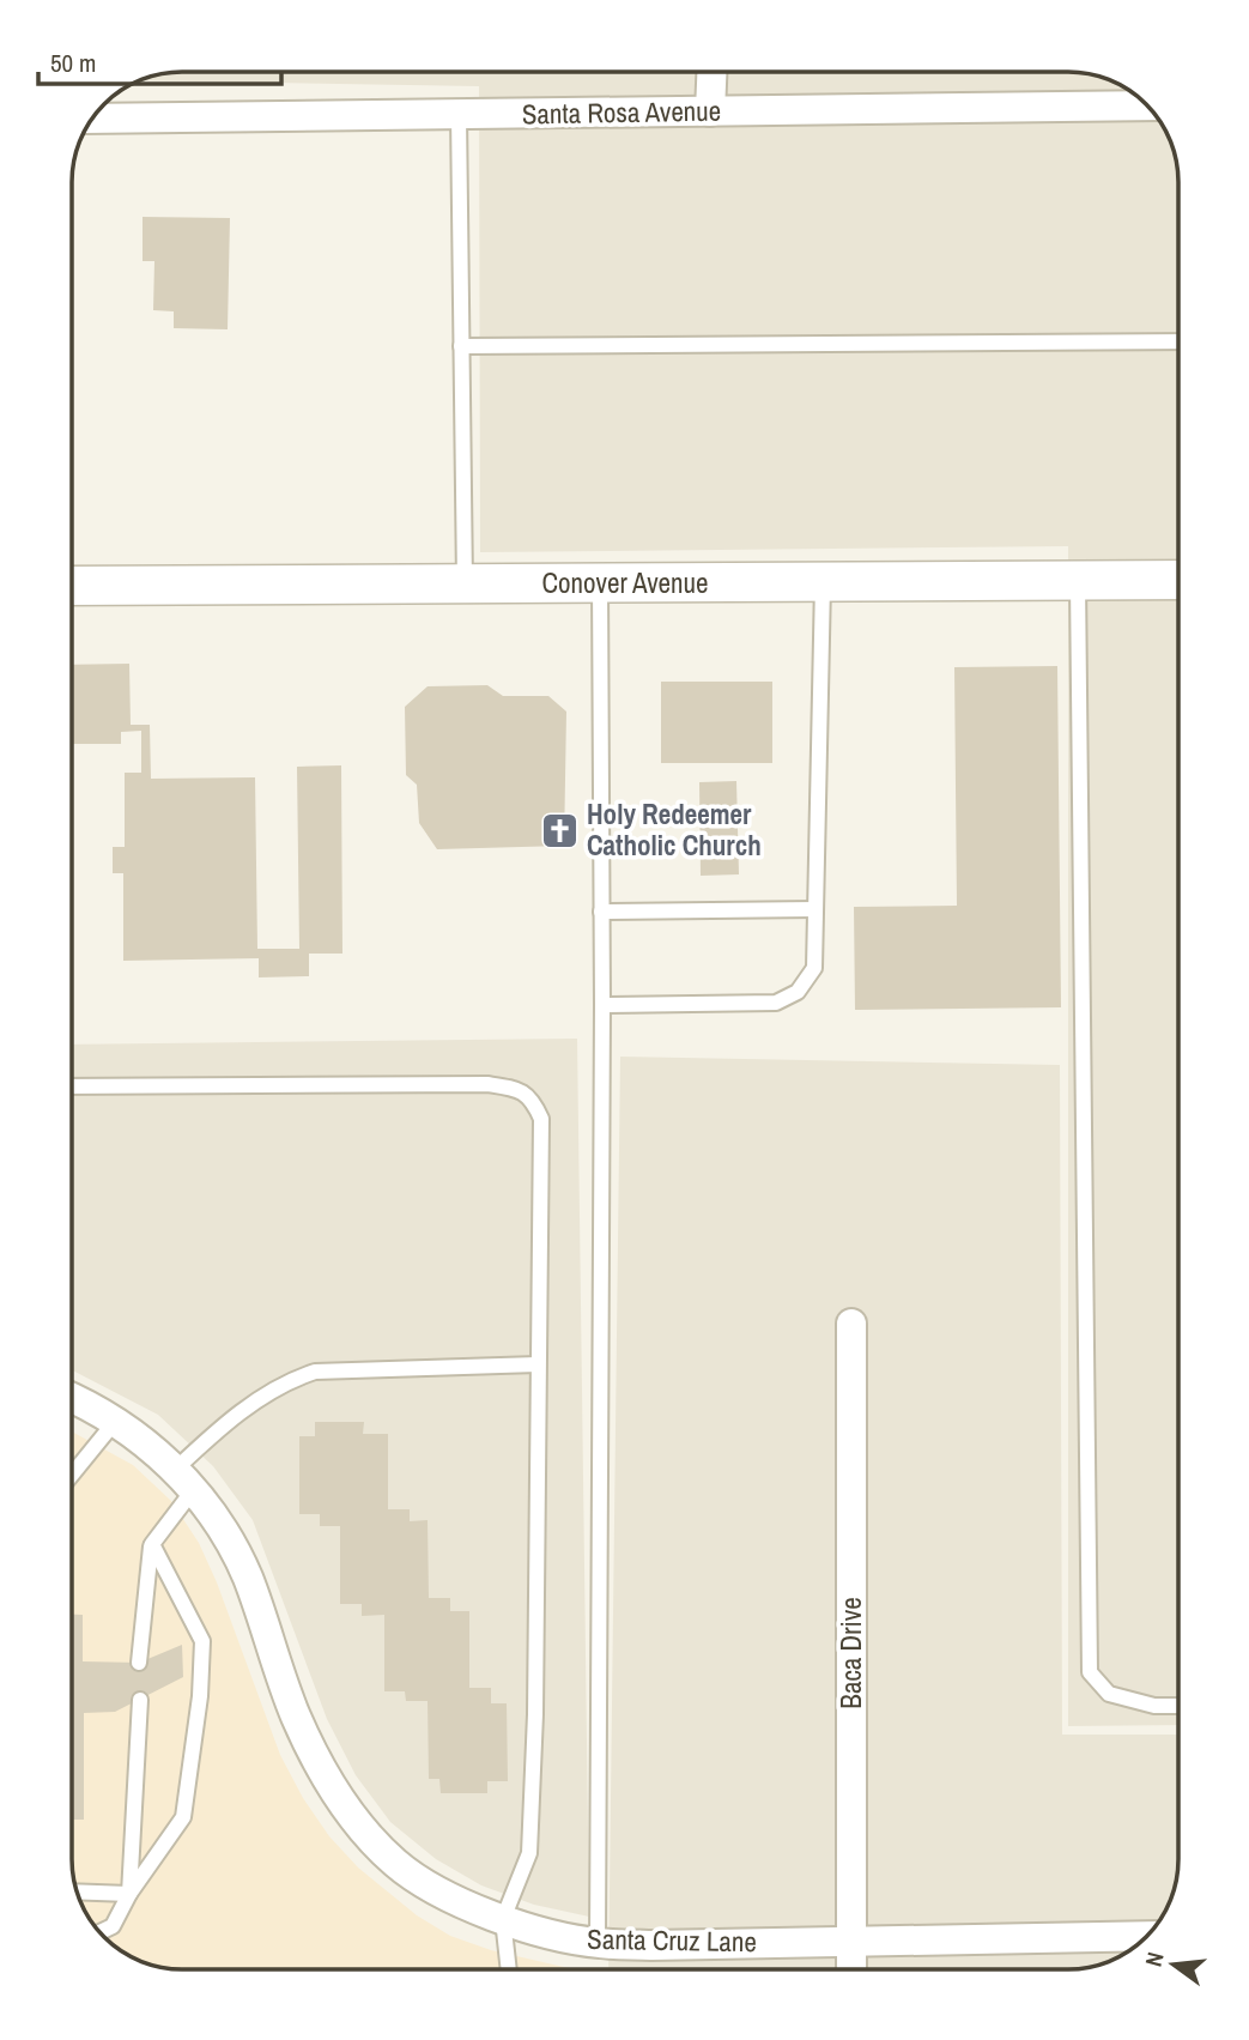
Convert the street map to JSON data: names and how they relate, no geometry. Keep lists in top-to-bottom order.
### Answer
{
  "streets": {
    "street": [
      "Santa Rosa Avenue",
      "Conover Avenue",
      "Baca Drive",
      "Santa Cruz Lane"
    ]
  },
  "crossings": [
    ["Baca Drive", "Santa Cruz Lane"]
  ],
  "places": {
    "church": ["Holy Redeemer Catholic Church"]
  },
  "scale_bar": "50 m",
  "north": "left"
}
